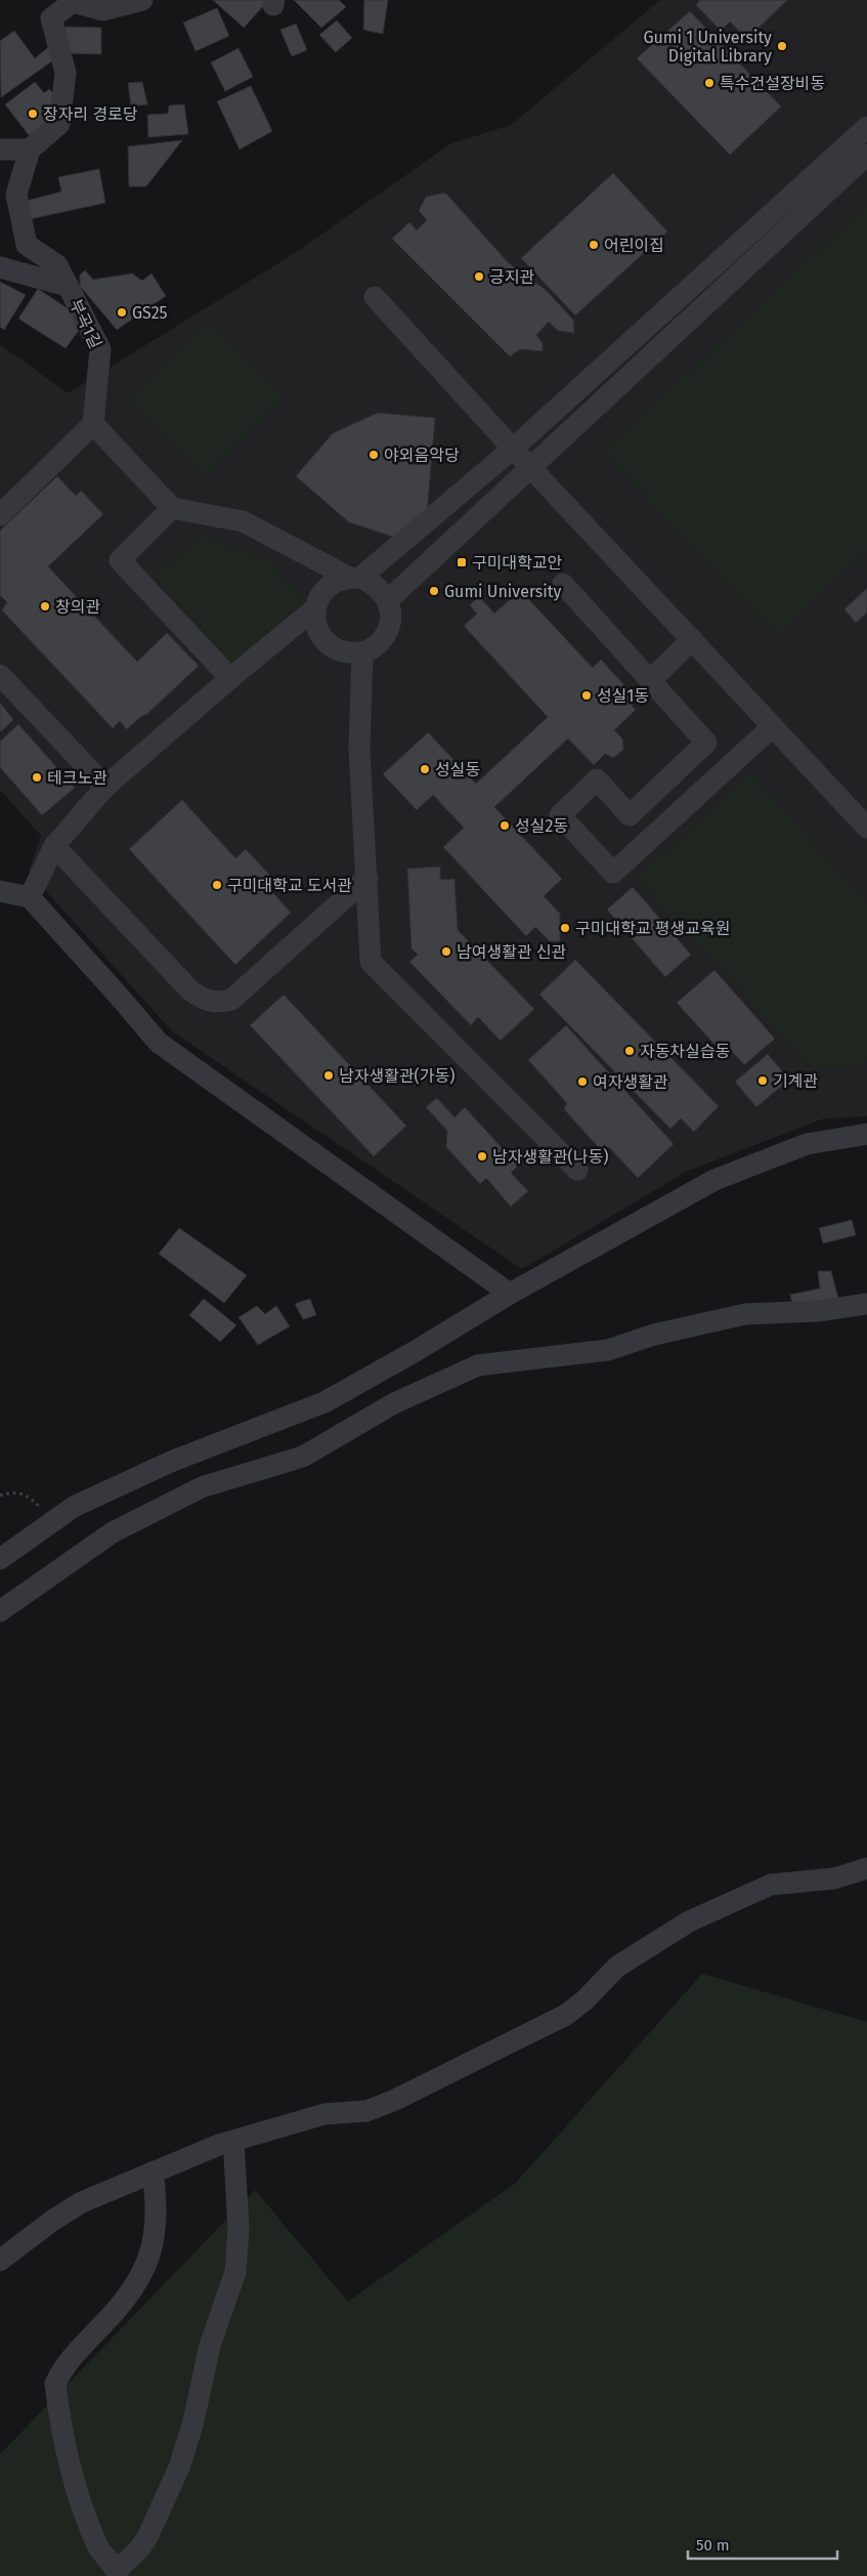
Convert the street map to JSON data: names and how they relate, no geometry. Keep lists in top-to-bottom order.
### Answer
{
  "streets": {
    "street": ["부곡1길"]
  },
  "places": {
    "other": [
      "Gumi 1 University Digital Library",
      "특수건설장비동",
      "장자리 경로당",
      "어린이집",
      "긍지관",
      "GS25",
      "야외음악당",
      "Gumi University",
      "창의관",
      "성실1동",
      "성실동",
      "테크노관",
      "성실2동",
      "구미대학교 도서관",
      "구미대학교 평생교육원",
      "남여생활관 신관",
      "자동차실습동",
      "남자생활관(가동)",
      "기계관",
      "여자생활관",
      "남자생활관(나동)"
    ],
    "transit": ["구미대학교안"]
  },
  "scale_bar": "50 m"
}
